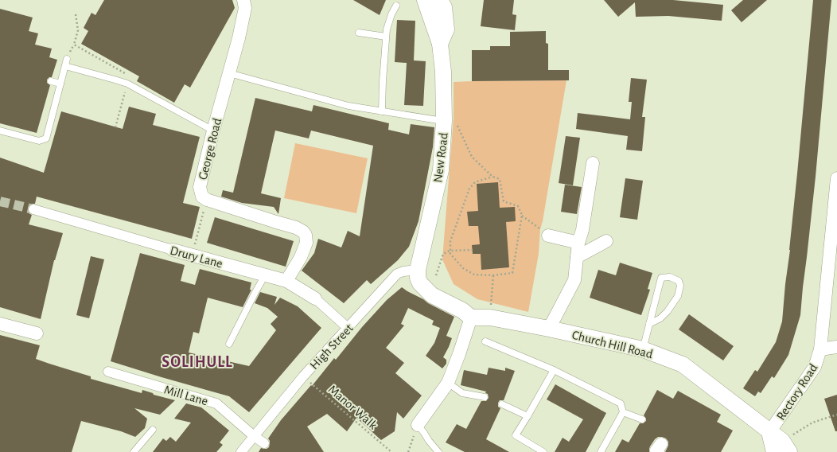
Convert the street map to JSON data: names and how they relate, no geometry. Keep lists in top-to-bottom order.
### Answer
{
  "streets": {
    "street": [
      "George Road",
      "New Road",
      "Drury Lane",
      "Church Hill Road",
      "High Street",
      "Rectory Road",
      "Mill Lane"
    ],
    "path": ["Manor Walk"]
  },
  "crossings": [
    ["George Road", "Drury Lane"],
    ["New Road", "High Street"],
    ["Drury Lane", "High Street"],
    ["Church Hill Road", "Rectory Road"],
    ["High Street", "Mill Lane"],
    ["High Street", "Manor Walk"]
  ],
  "districts": ["SOLIHULL"]
}
